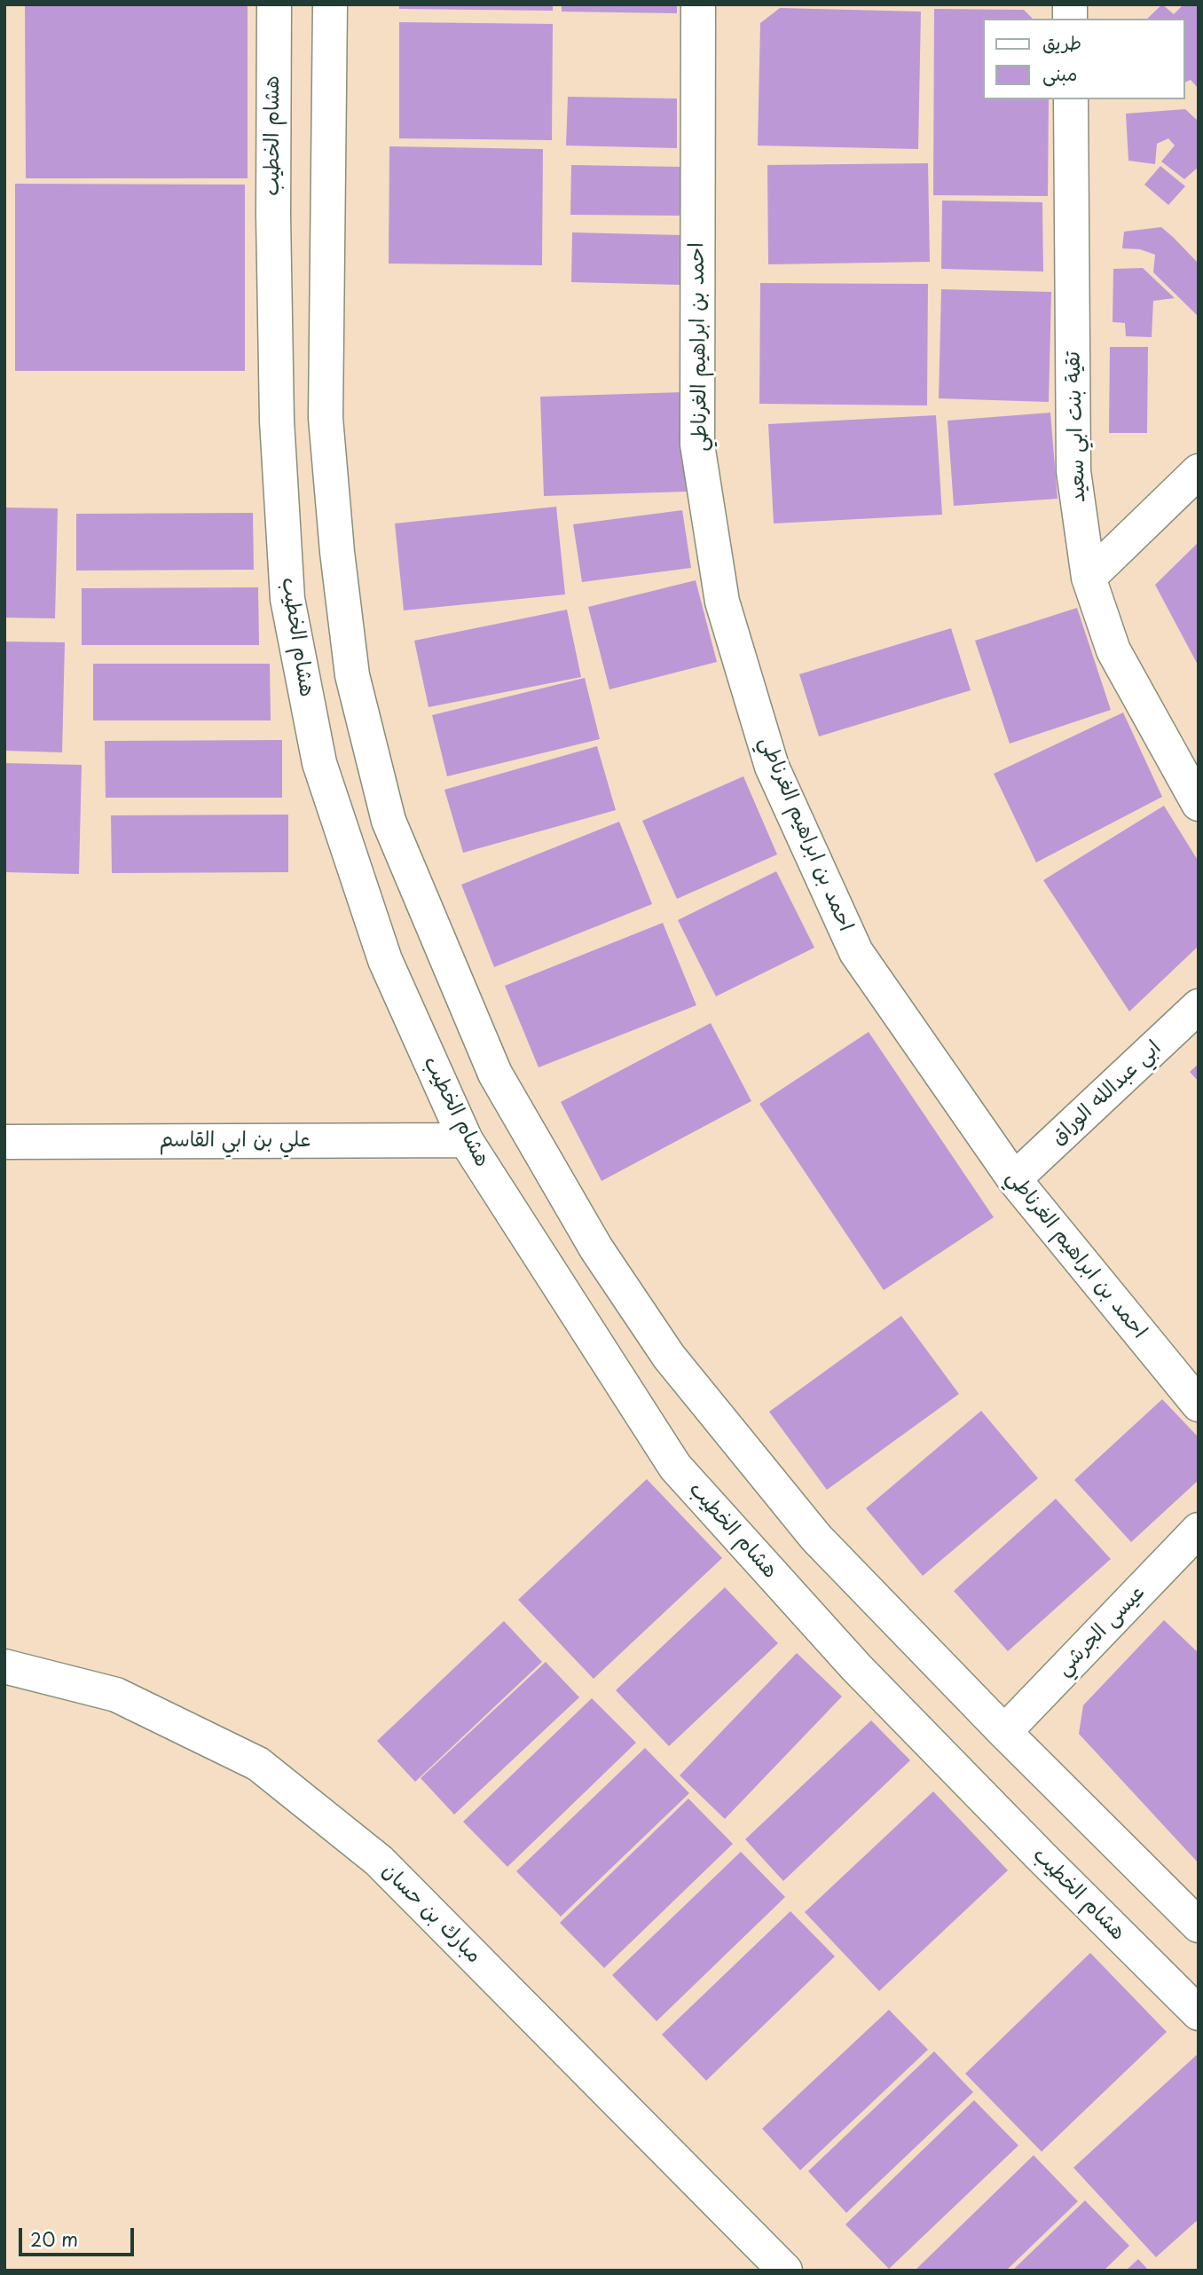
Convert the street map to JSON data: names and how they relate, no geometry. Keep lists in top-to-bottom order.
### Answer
{
  "streets": {
    "street": [
      "هشام الخطيب",
      "احمد بن ابراهيم الغرناطي",
      "تقية بنت ابي سعيد",
      "ابي عبدالله الوراق",
      "علي بن ابي القاسم",
      "عيسى الجرشي",
      "مبارك بن حسان"
    ]
  },
  "crossings": [
    ["هشام الخطيب", "علي بن ابي القاسم"],
    ["احمد بن ابراهيم الغرناطي", "ابي عبدالله الوراق"]
  ],
  "legend": ["طريق", "مبنى"],
  "scale_bar": "20 m"
}
